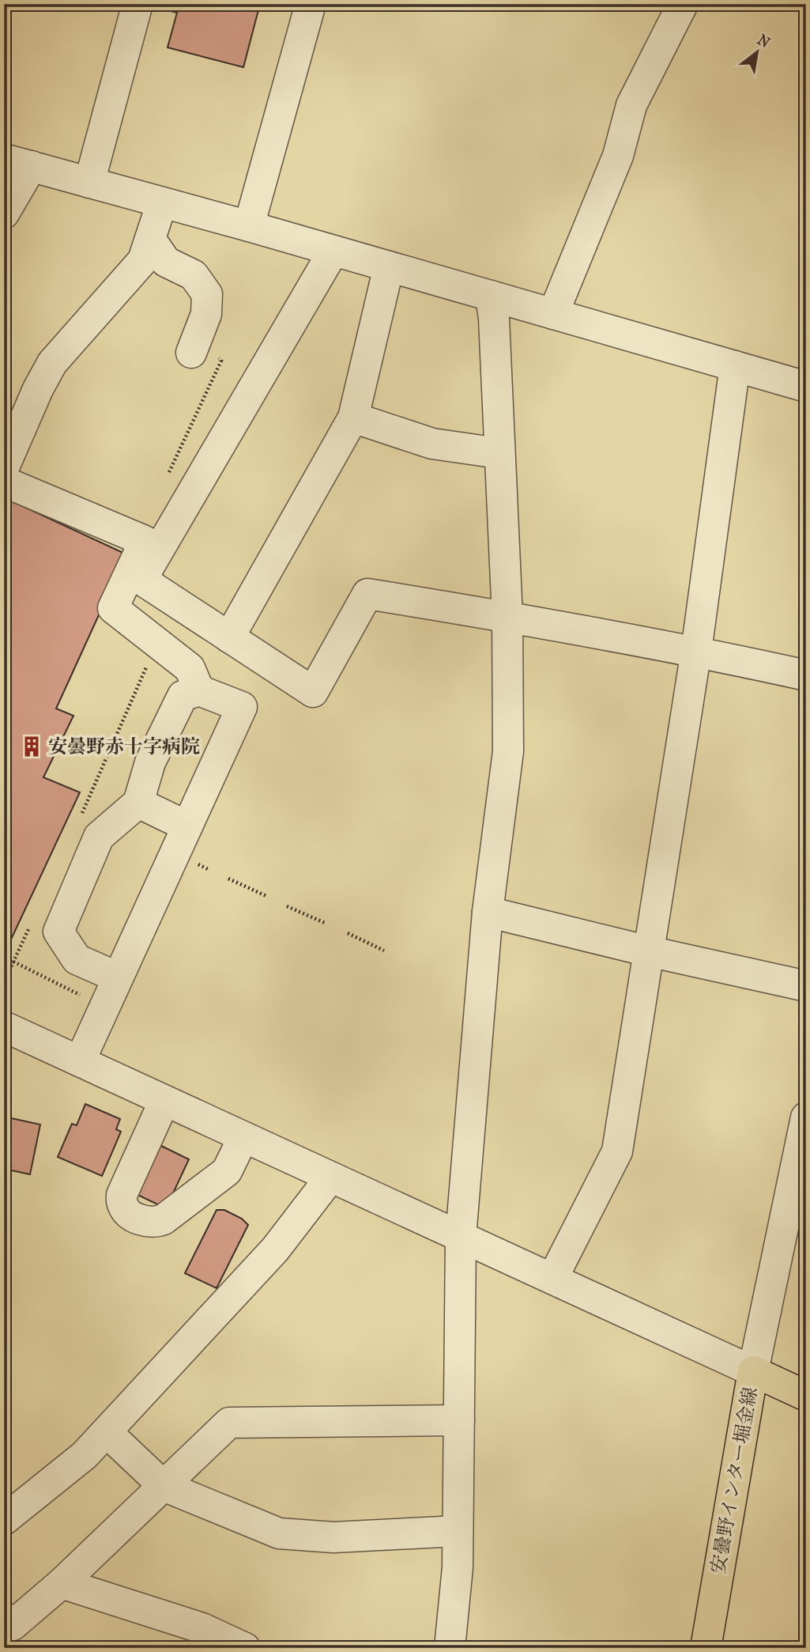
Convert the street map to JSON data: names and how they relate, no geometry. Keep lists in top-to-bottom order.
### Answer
{
  "streets": {
    "main road": ["安曇野インター堀金線"]
  },
  "places": {
    "building": ["安曇野赤十字病院"]
  },
  "north": "top right"
}
